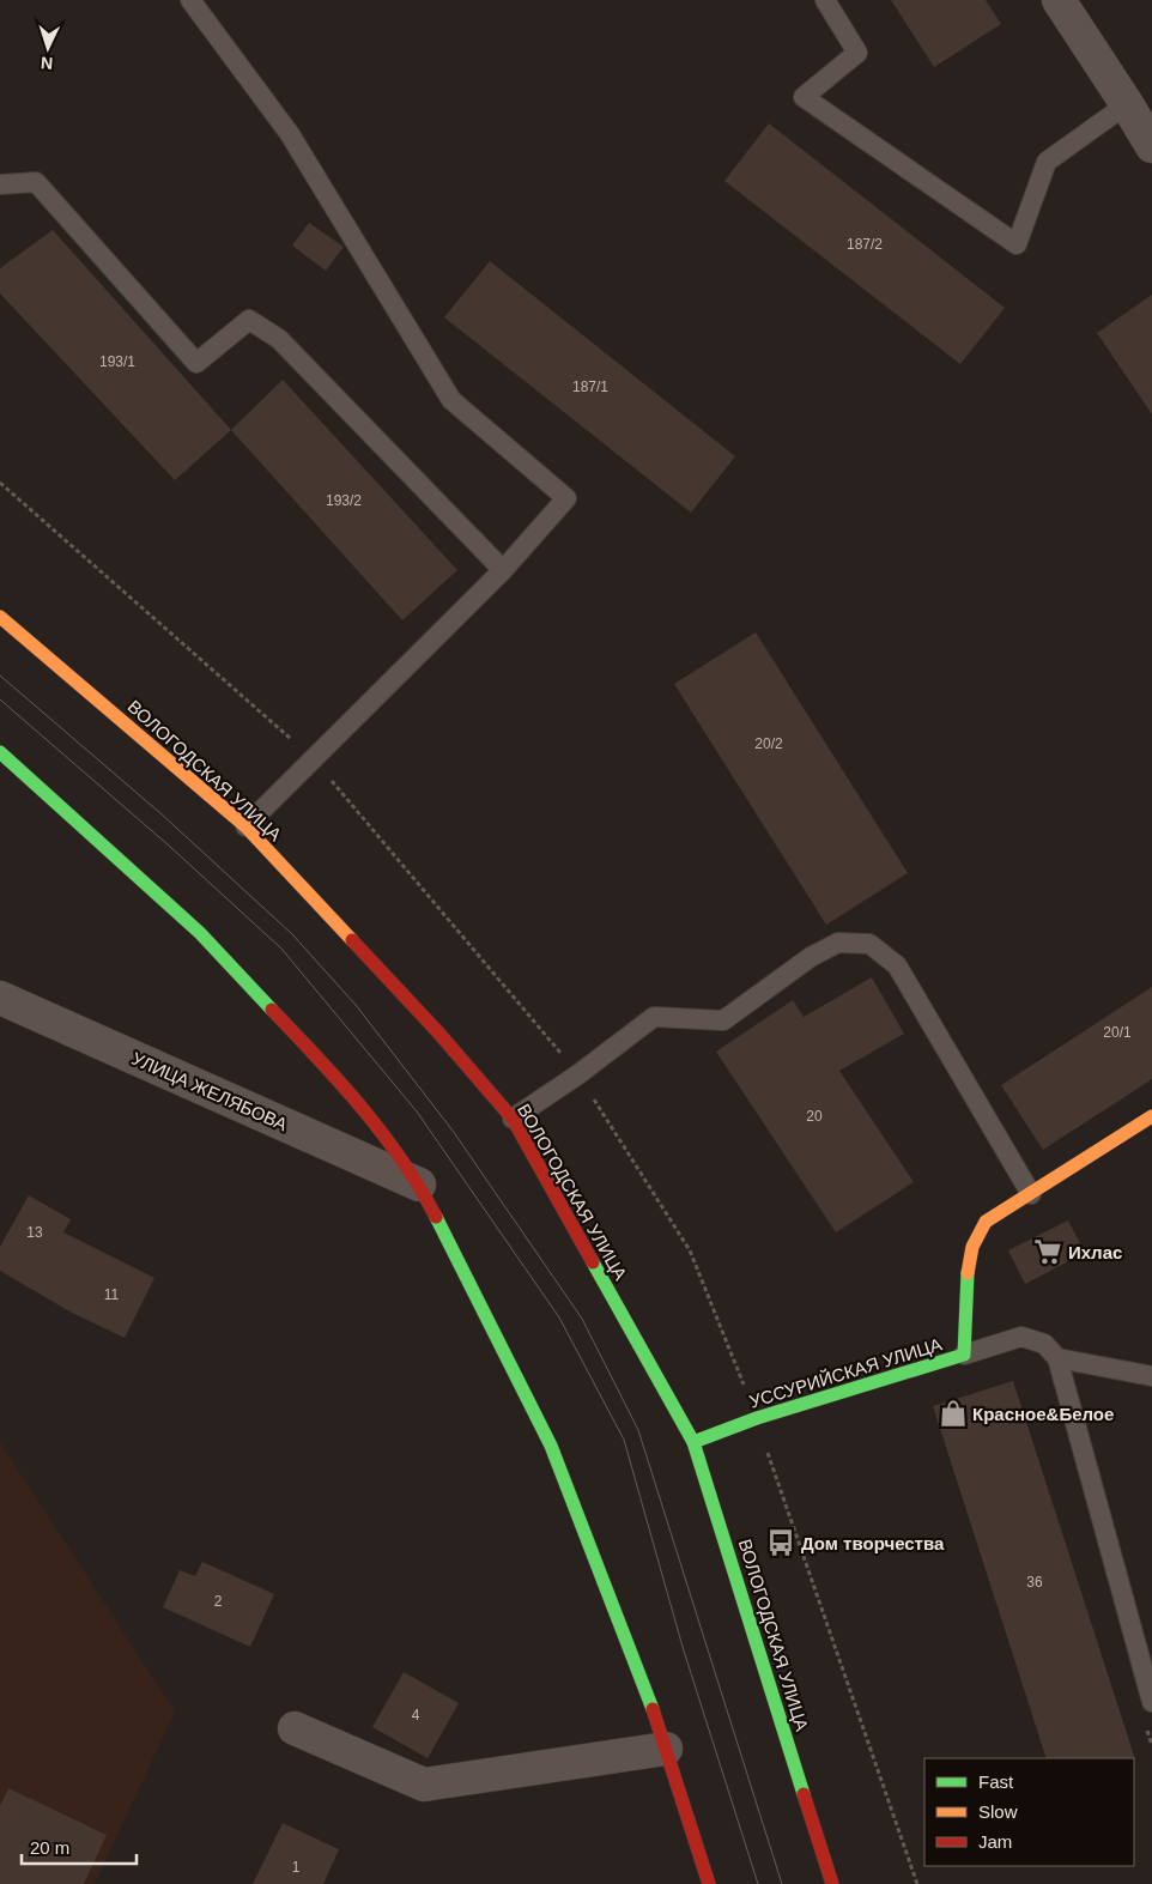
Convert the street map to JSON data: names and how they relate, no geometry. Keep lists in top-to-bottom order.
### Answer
{
  "streets": {
    "main road": ["ВОЛОГОДСКАЯ УЛИЦА", "УССУРИЙСКАЯ УЛИЦА"],
    "street": ["УЛИЦА ЖЕЛЯБОВА"]
  },
  "crossings": [
    ["ВОЛОГОДСКАЯ УЛИЦА", "УССУРИЙСКАЯ УЛИЦА"]
  ],
  "places": {
    "supermarket": ["Ихлас"],
    "shop": ["Красное&Белое"],
    "bus stop": ["Дом творчества"]
  },
  "house_numbers": [
    "187/2",
    "193/1",
    "187/1",
    "193/2",
    "20/2",
    "20/1",
    "20",
    "13",
    "11",
    "36",
    "2",
    "4",
    "1"
  ],
  "legend": ["Fast", "Slow", "Jam"],
  "scale_bar": "20 m",
  "north": "bottom"
}
